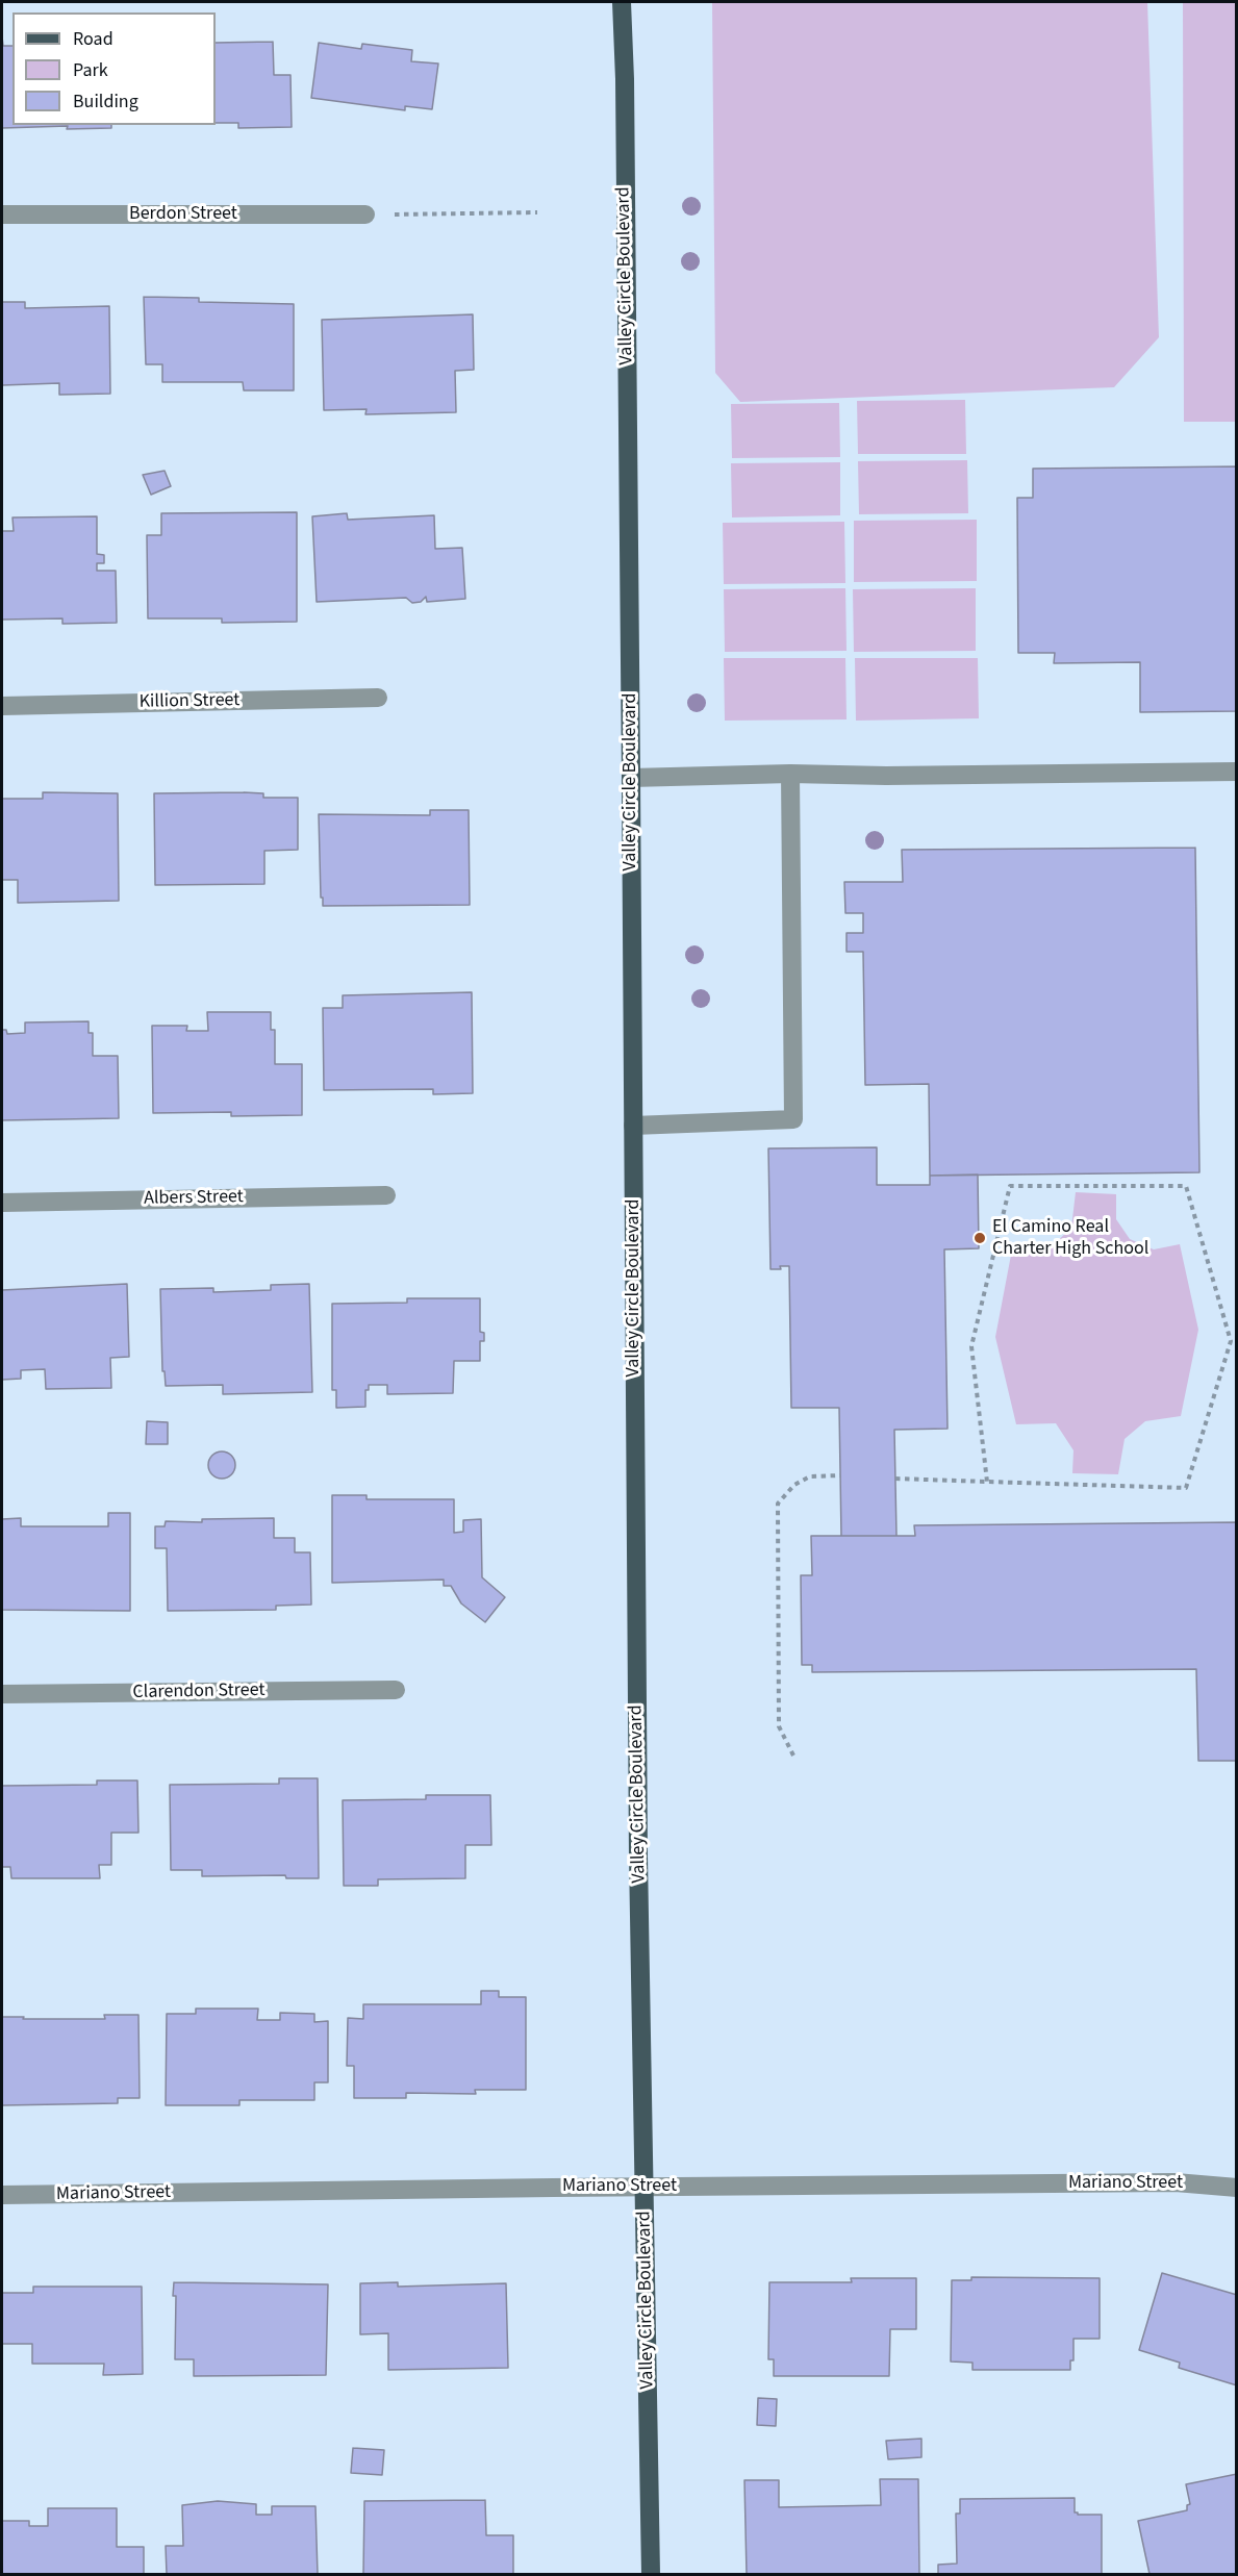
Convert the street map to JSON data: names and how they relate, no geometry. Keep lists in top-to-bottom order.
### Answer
{
  "streets": {
    "main road": ["Valley Circle Boulevard"],
    "street": [
      "Berdon Street",
      "Killion Street",
      "Albers Street",
      "Clarendon Street",
      "Mariano Street"
    ]
  },
  "crossings": [
    ["Valley Circle Boulevard", "Mariano Street"]
  ],
  "places": ["El Camino Real Charter High School"],
  "legend": ["Road", "Park", "Building"]
}
